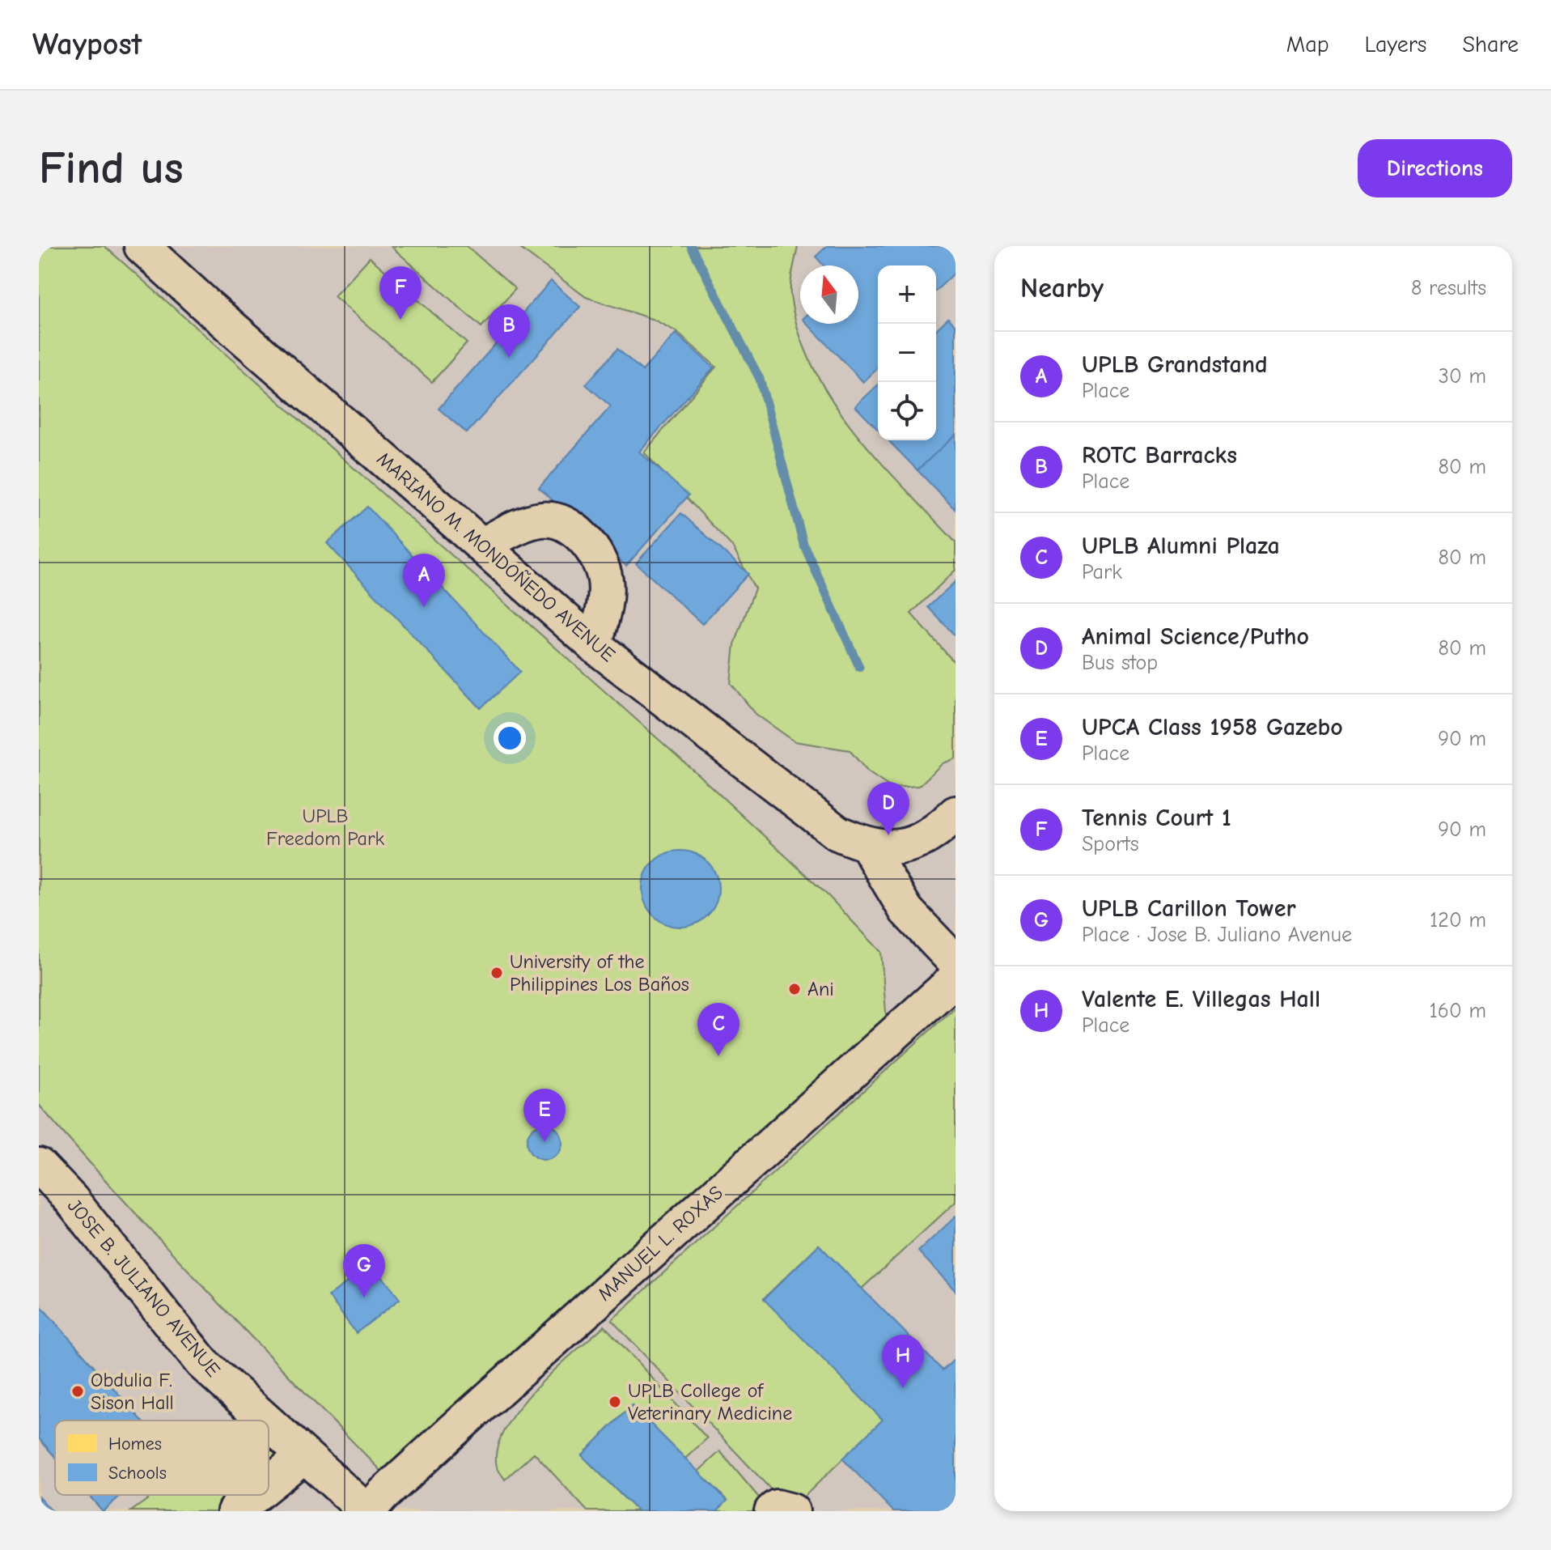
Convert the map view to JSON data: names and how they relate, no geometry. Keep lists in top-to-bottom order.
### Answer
{
  "streets": {
    "street": ["MARIANO M. MONDOÑEDO AVENUE", "MANUEL L. ROXAS", "JOSE B. JULIANO AVENUE"]
  },
  "crossings": [
    ["MANUEL L. ROXAS", "JOSE B. JULIANO AVENUE"]
  ],
  "parks": ["UPLB Freedom Park"],
  "places": [
    "University of the Philippines Los Baños",
    "Ani",
    "Obdulia F. Sison Hall",
    "UPLB College of Veterinary Medicine"
  ],
  "legend": ["Homes", "Schools"],
  "north": "top",
  "page": {
    "header": "Waypost",
    "nav": ["Map", "Layers", "Share"],
    "buttons": "Directions",
    "title": "Find us",
    "heading": ["Nearby", "8 results"],
    "map_buttons": ["+", "−"],
    "pins": [
      "F",
      "B",
      "A",
      "D",
      "C",
      "E",
      "G",
      "H"
    ],
    "list": [
      {
        "mark": "A",
        "name": "UPLB Grandstand",
        "note": "Place",
        "value": "30 m"
      },
      {
        "mark": "B",
        "name": "ROTC Barracks",
        "note": "Place",
        "value": "80 m"
      },
      {
        "mark": "C",
        "name": "UPLB Alumni Plaza",
        "note": "Park",
        "value": "80 m"
      },
      {
        "mark": "D",
        "name": "Animal Science/Putho",
        "note": "Bus stop",
        "value": "80 m"
      },
      {
        "mark": "E",
        "name": "UPCA Class 1958 Gazebo",
        "note": "Place",
        "value": "90 m"
      },
      {
        "mark": "F",
        "name": "Tennis Court 1",
        "note": "Sports",
        "value": "90 m"
      },
      {
        "mark": "G",
        "name": "UPLB Carillon Tower",
        "note": "Place · Jose B. Juliano Avenue",
        "value": "120 m"
      },
      {
        "mark": "H",
        "name": "Valente E. Villegas Hall",
        "note": "Place",
        "value": "160 m"
      }
    ]
  }
}
